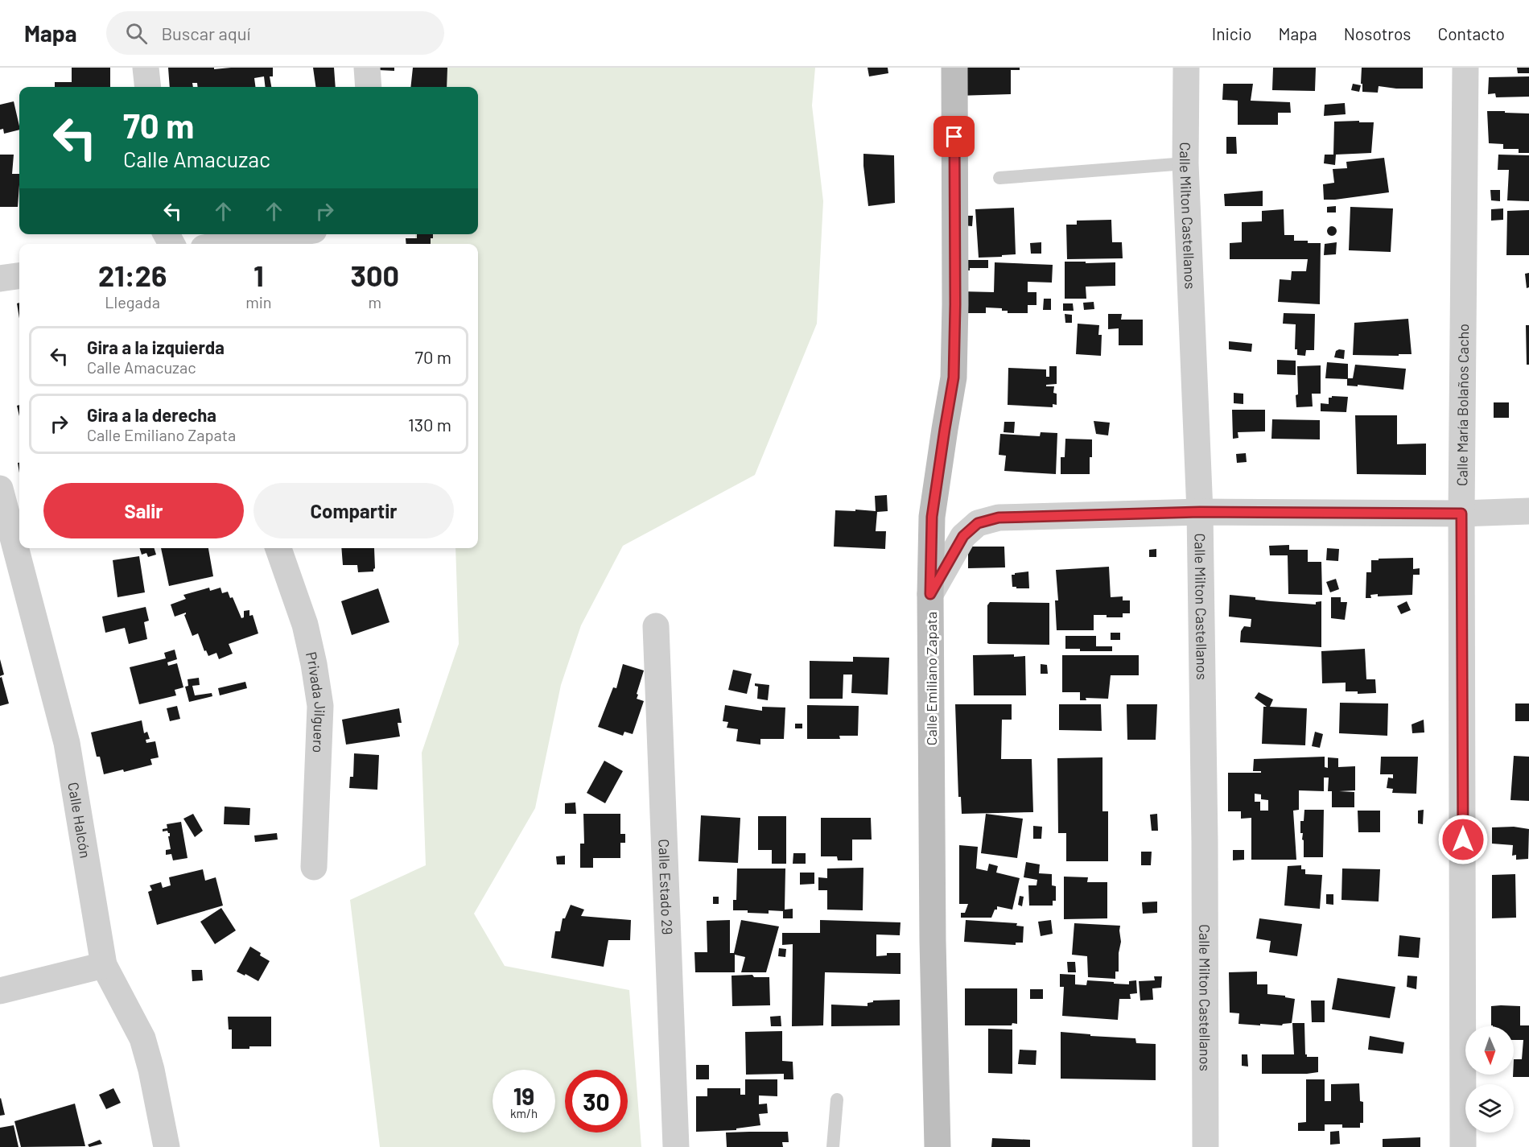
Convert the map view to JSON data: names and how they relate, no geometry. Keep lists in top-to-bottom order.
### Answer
{
  "streets": {
    "street": [
      "Calle Milton Castellanos",
      "Calle María Bolaños Cacho",
      "Calle Emiliano Zapata",
      "Privada Jilguero",
      "Calle Halcón",
      "Calle Estado 29"
    ]
  },
  "north": "bottom",
  "page": {
    "header": "Mapa",
    "search": "Buscar aquí",
    "nav": [
      "Inicio",
      "Mapa",
      "Nosotros",
      "Contacto"
    ],
    "turn": ["70 m", "Calle Amacuzac"],
    "eta": [
      "21:26",
      "Llegada",
      "1",
      "min",
      "300",
      "m"
    ],
    "list": [
      {
        "name": "Gira a la izquierda",
        "note": "Calle Amacuzac",
        "value": "70 m"
      },
      {
        "name": "Gira a la derecha",
        "note": "Calle Emiliano Zapata",
        "value": "130 m"
      }
    ],
    "buttons": ["Salir", "Compartir"],
    "speed": "19 km/h",
    "limit": "30"
  }
}
